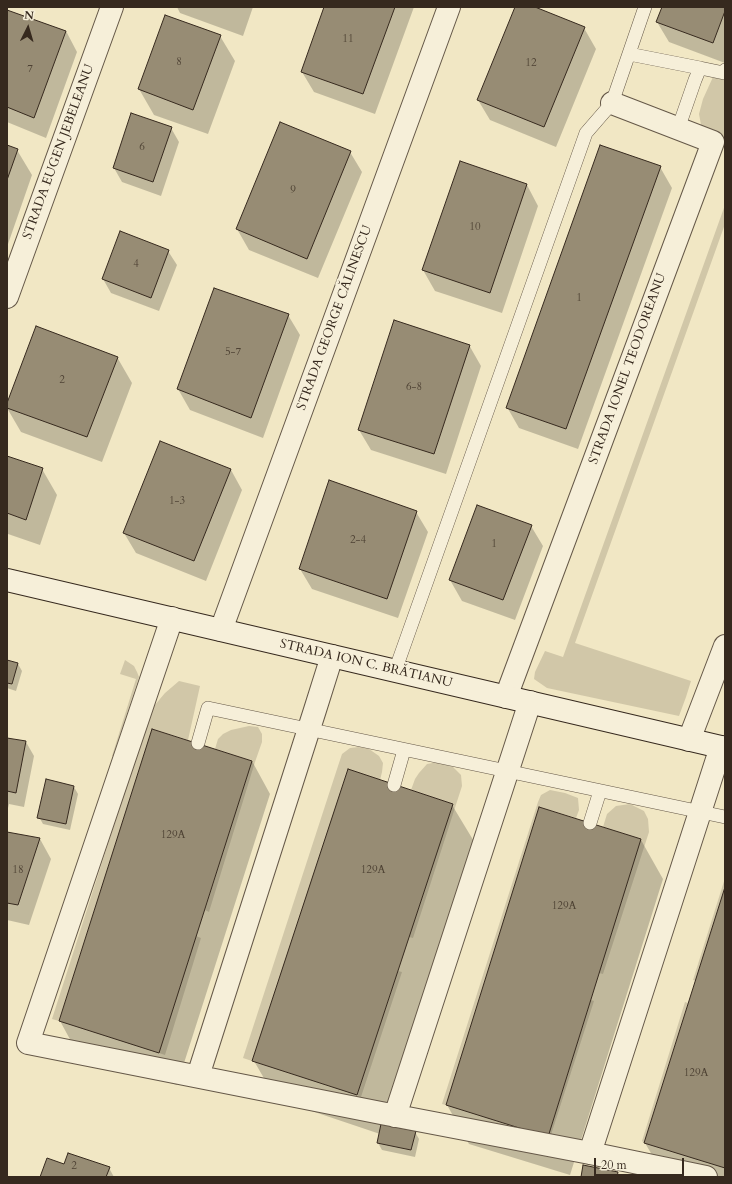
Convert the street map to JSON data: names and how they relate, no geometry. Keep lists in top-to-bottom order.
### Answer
{
  "streets": {
    "street": [
      "STRADA EUGEN JEBELEANU",
      "STRADA GEORGE CĂLINESCU",
      "STRADA IONEL TEODOREANU",
      "STRADA ION C. BRĂTIANU"
    ]
  },
  "crossings": [
    ["STRADA GEORGE CĂLINESCU", "STRADA ION C. BRĂTIANU"],
    ["STRADA IONEL TEODOREANU", "STRADA ION C. BRĂTIANU"]
  ],
  "house_numbers": [
    "11",
    "8",
    "12",
    "7",
    "6",
    "9",
    "10",
    "4",
    "1",
    "5-7",
    "2",
    "6-8",
    "1-3",
    "2-4",
    "1",
    "129A",
    "18",
    "129A",
    "129A",
    "129A",
    "2"
  ],
  "scale_bar": "20 m",
  "north": "top"
}
